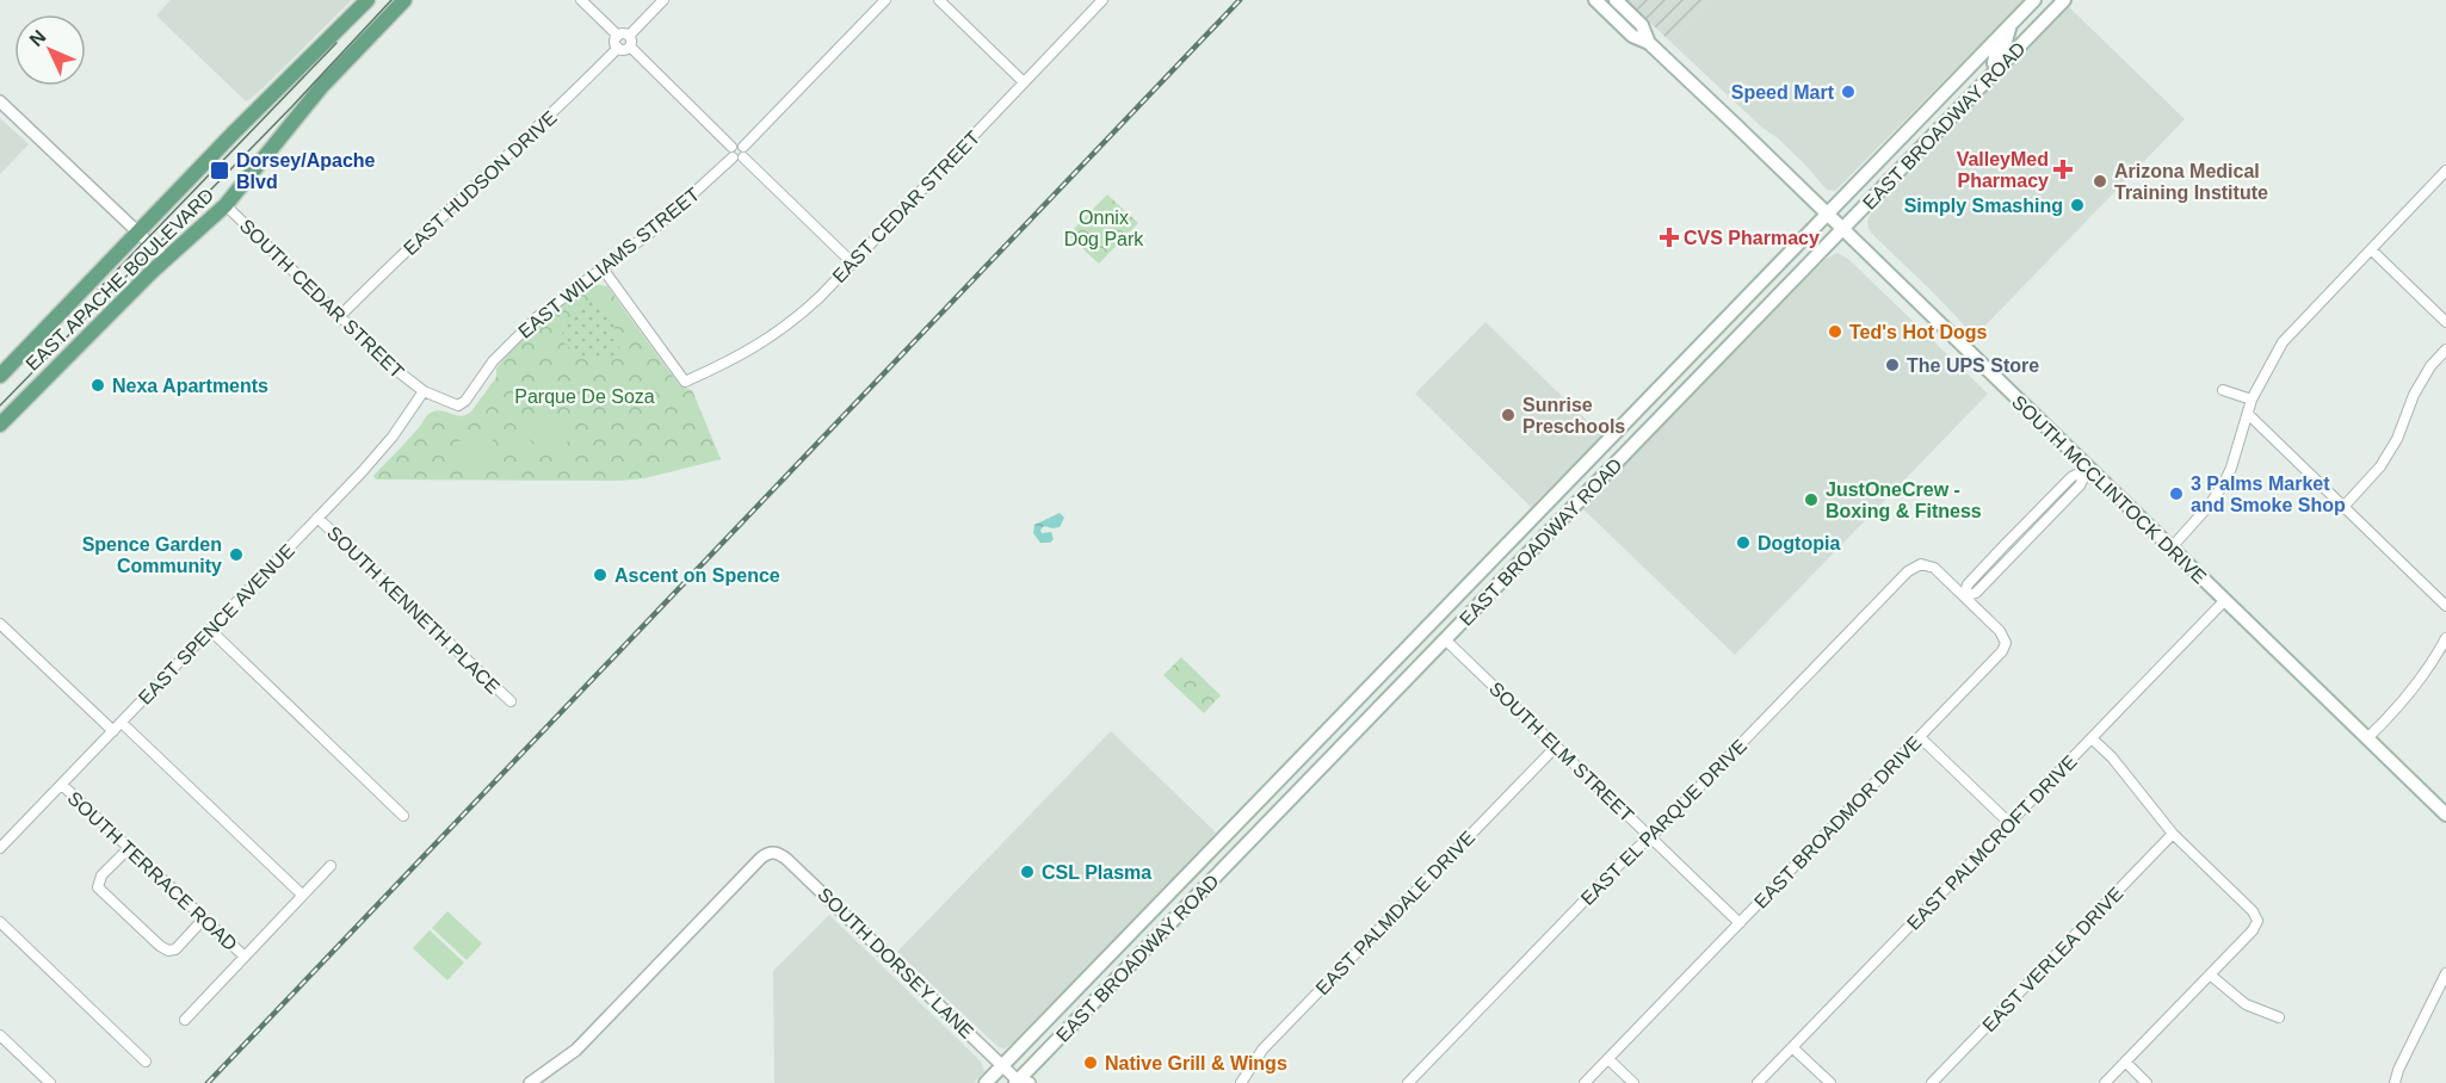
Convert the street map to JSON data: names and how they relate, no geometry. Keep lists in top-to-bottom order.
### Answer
{
  "streets": {
    "main road": ["EAST BROADWAY ROAD", "EAST APACHE BOULEVARD", "SOUTH MCCLINTOCK DRIVE"],
    "street": [
      "EAST HUDSON DRIVE",
      "EAST CEDAR STREET",
      "EAST WILLIAMS STREET",
      "SOUTH CEDAR STREET",
      "SOUTH KENNETH PLACE",
      "EAST SPENCE AVENUE",
      "SOUTH ELM STREET",
      "EAST EL PARQUE DRIVE",
      "EAST BROADMOR DRIVE",
      "EAST PALMCROFT DRIVE",
      "SOUTH TERRACE ROAD",
      "EAST PALMDALE DRIVE",
      "EAST VERLEA DRIVE",
      "SOUTH DORSEY LANE"
    ]
  },
  "crossings": [
    ["EAST BROADWAY ROAD", "SOUTH MCCLINTOCK DRIVE"],
    ["EAST BROADWAY ROAD", "SOUTH ELM STREET"],
    ["EAST BROADWAY ROAD", "SOUTH DORSEY LANE"],
    ["EAST HUDSON DRIVE", "SOUTH CEDAR STREET"],
    ["EAST CEDAR STREET", "EAST WILLIAMS STREET"],
    ["EAST WILLIAMS STREET", "SOUTH CEDAR STREET"],
    ["EAST APACHE BOULEVARD", "SOUTH CEDAR STREET"],
    ["SOUTH CEDAR STREET", "EAST SPENCE AVENUE"],
    ["SOUTH MCCLINTOCK DRIVE", "EAST PALMCROFT DRIVE"],
    ["SOUTH KENNETH PLACE", "EAST SPENCE AVENUE"],
    ["EAST SPENCE AVENUE", "SOUTH TERRACE ROAD"],
    ["SOUTH ELM STREET", "EAST EL PARQUE DRIVE"],
    ["SOUTH ELM STREET", "EAST BROADMOR DRIVE"],
    ["SOUTH ELM STREET", "EAST PALMDALE DRIVE"],
    ["EAST EL PARQUE DRIVE", "EAST BROADMOR DRIVE"]
  ],
  "parks": ["Onnix Dog Park", "Parque De Soza"],
  "places": {
    "other": [
      "Speed Mart",
      "Arizona Medical Training Institute",
      "Simply Smashing",
      "Ted's Hot Dogs",
      "The UPS Store",
      "Nexa Apartments",
      "Sunrise Preschools",
      "3 Palms Market and Smoke Shop",
      "JustOneCrew - Boxing & Fitness",
      "Dogtopia",
      "Spence Garden Community",
      "Ascent on Spence",
      "CSL Plasma",
      "Native Grill & Wings"
    ],
    "health": ["ValleyMed Pharmacy", "CVS Pharmacy"],
    "transit": ["Dorsey/Apache Blvd"]
  },
  "north": "top left"
}
